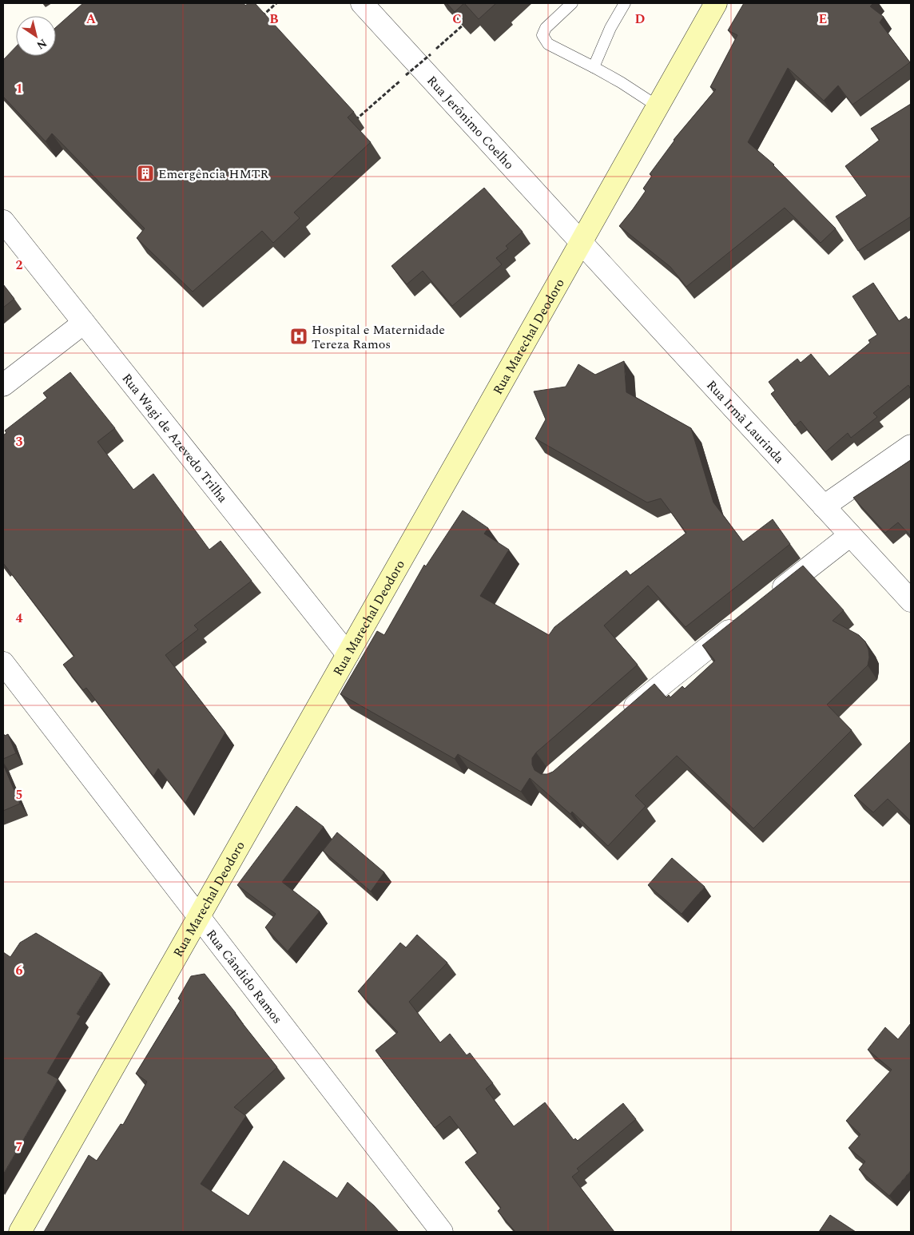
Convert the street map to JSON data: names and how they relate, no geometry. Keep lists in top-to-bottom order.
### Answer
{
  "streets": {
    "main road": ["Rua Marechal Deodoro"],
    "street": [
      "Rua Jerônimo Coelho",
      "Rua Irmã Laurinda",
      "Rua Wagi de Azevedo Trilha",
      "Rua Cândido Ramos"
    ]
  },
  "crossings": [
    ["Rua Jerônimo Coelho", "Rua Marechal Deodoro"],
    ["Rua Jerônimo Coelho", "Rua Irmã Laurinda"],
    ["Rua Marechal Deodoro", "Rua Irmã Laurinda"],
    ["Rua Marechal Deodoro", "Rua Wagi de Azevedo Trilha"],
    ["Rua Marechal Deodoro", "Rua Cândido Ramos"]
  ],
  "places": {
    "building": ["Emergência HMTR"],
    "hospital": ["Hospital e Maternidade Tereza Ramos"]
  },
  "north": "bottom right",
  "grid": {
    "columns": [
      "A",
      "B",
      "C",
      "D",
      "E"
    ],
    "rows": [
      "1",
      "2",
      "3",
      "4",
      "5",
      "6",
      "7"
    ]
  }
}
